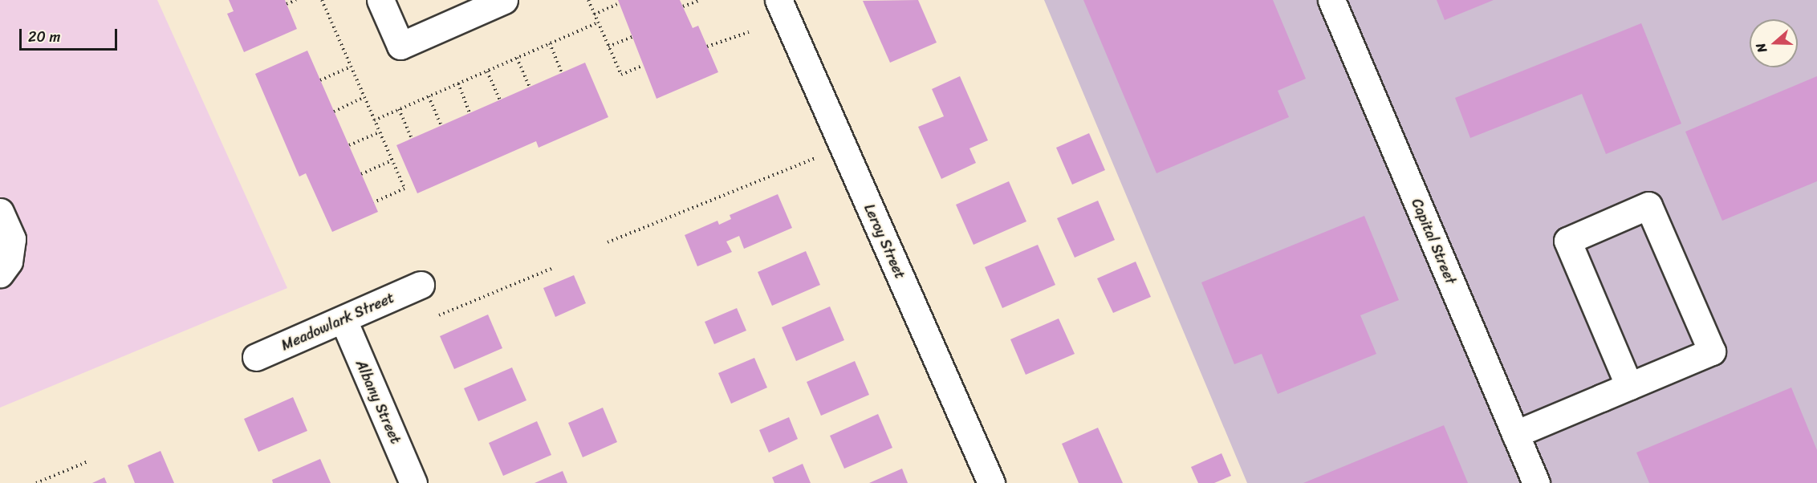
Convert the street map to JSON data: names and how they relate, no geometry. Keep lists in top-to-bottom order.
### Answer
{
  "streets": {
    "street": [
      "Leroy Street",
      "Capital Street",
      "Meadowlark Street",
      "Albany Street"
    ]
  },
  "crossings": [
    ["Meadowlark Street", "Albany Street"]
  ],
  "scale_bar": "20 m",
  "north": "left"
}
